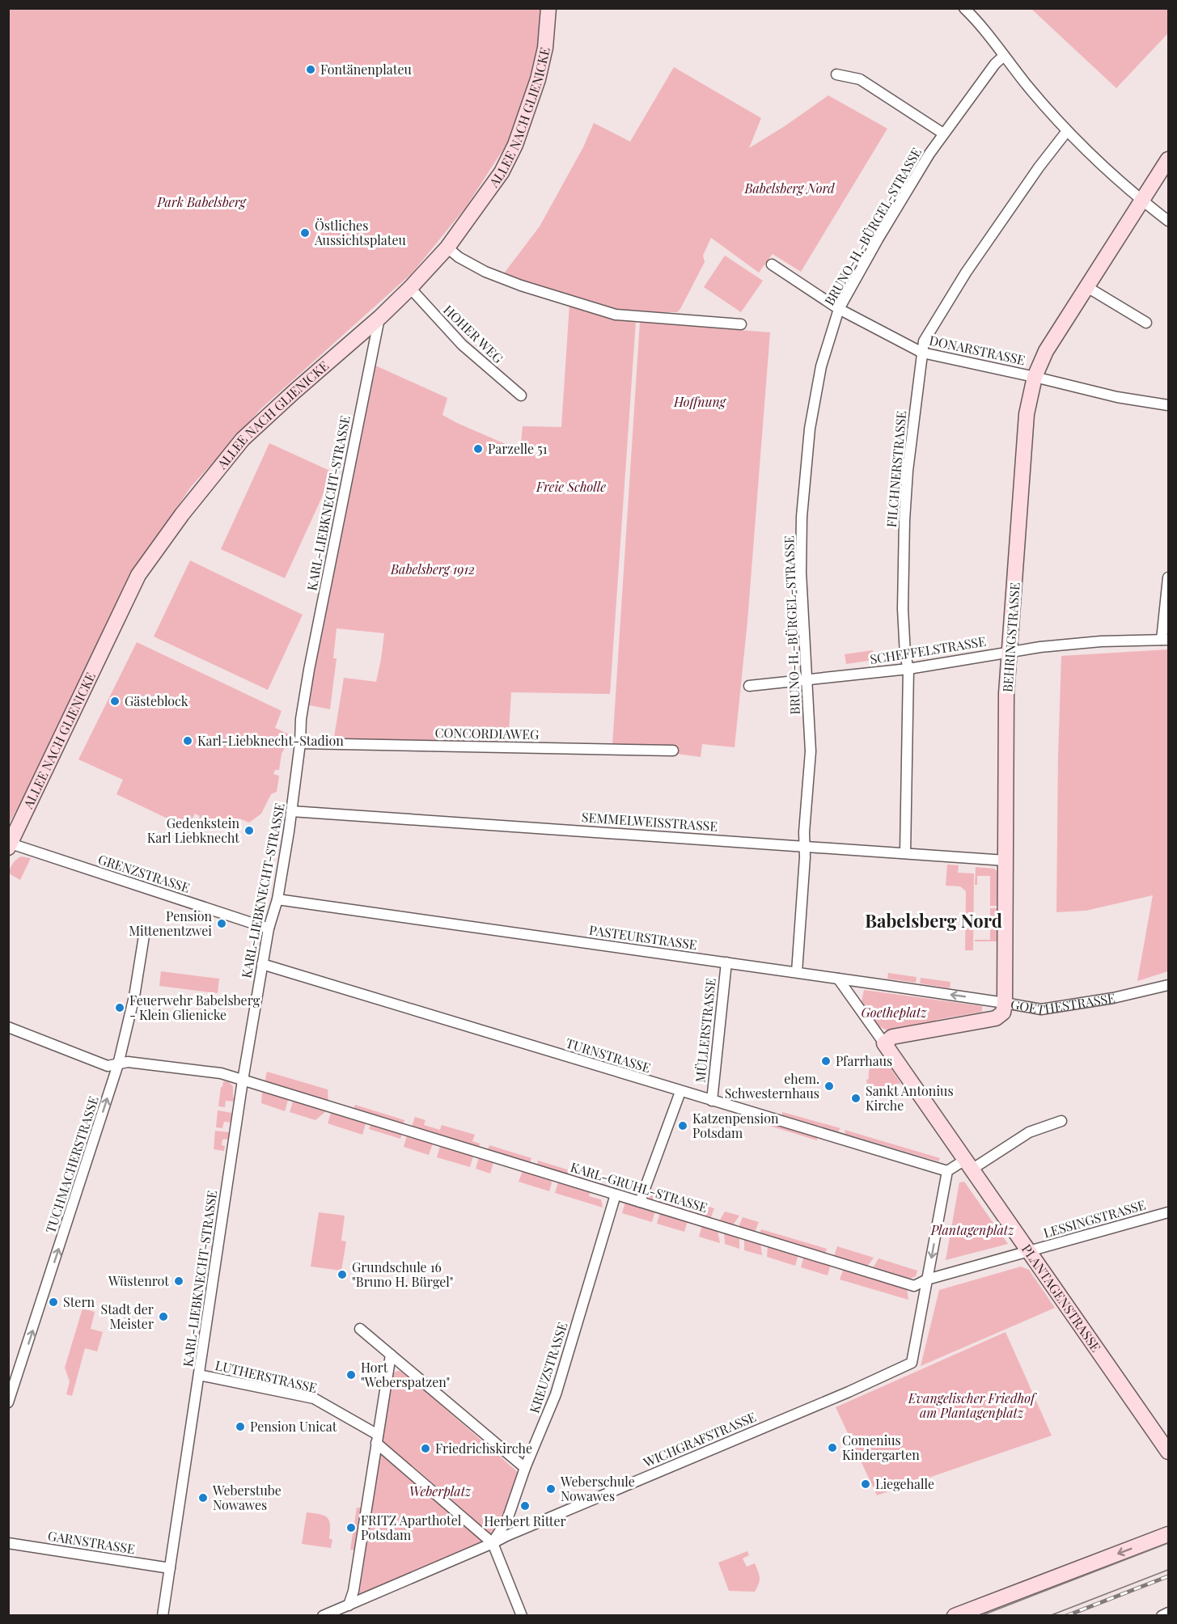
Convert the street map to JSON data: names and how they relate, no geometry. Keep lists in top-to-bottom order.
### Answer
{
  "streets": {
    "street": [
      "ALLEE NACH GLIENICKE",
      "BRUNO-H.-BÜRGEL-STRASSE",
      "HOHER WEG",
      "DONARSTRASSE",
      "FILCHNERSTRASSE",
      "KARL-LIEBKNECHT-STRASSE",
      "BEHRINGSTRASSE",
      "SCHEFFELSTRASSE",
      "CONCORDIAWEG",
      "SEMMELWEISSTRASSE",
      "GRENZSTRASSE",
      "PASTEURSTRASSE",
      "GOETHESTRASSE",
      "MÜLLERSTRASSE",
      "TURNSTRASSE",
      "TUCHMACHERSTRASSE",
      "KARL-GRUHL-STRASSE",
      "LESSINGSTRASSE",
      "PLANTAGENSTRASSE",
      "KREUZSTRASSE",
      "LUTHERSTRASSE",
      "WICHGRAFSTRASSE",
      "GARNSTRASSE"
    ]
  },
  "crossings": [
    ["ALLEE NACH GLIENICKE", "HOHER WEG"],
    ["ALLEE NACH GLIENICKE", "KARL-LIEBKNECHT-STRASSE"],
    ["ALLEE NACH GLIENICKE", "GRENZSTRASSE"],
    ["BRUNO-H.-BÜRGEL-STRASSE", "DONARSTRASSE"],
    ["BRUNO-H.-BÜRGEL-STRASSE", "SCHEFFELSTRASSE"],
    ["BRUNO-H.-BÜRGEL-STRASSE", "SEMMELWEISSTRASSE"],
    ["BRUNO-H.-BÜRGEL-STRASSE", "PASTEURSTRASSE"],
    ["DONARSTRASSE", "FILCHNERSTRASSE"],
    ["DONARSTRASSE", "BEHRINGSTRASSE"],
    ["FILCHNERSTRASSE", "SCHEFFELSTRASSE"],
    ["FILCHNERSTRASSE", "SEMMELWEISSTRASSE"],
    ["KARL-LIEBKNECHT-STRASSE", "CONCORDIAWEG"],
    ["KARL-LIEBKNECHT-STRASSE", "SEMMELWEISSTRASSE"],
    ["KARL-LIEBKNECHT-STRASSE", "GRENZSTRASSE"],
    ["KARL-LIEBKNECHT-STRASSE", "PASTEURSTRASSE"],
    ["KARL-LIEBKNECHT-STRASSE", "TURNSTRASSE"],
    ["KARL-LIEBKNECHT-STRASSE", "KARL-GRUHL-STRASSE"],
    ["KARL-LIEBKNECHT-STRASSE", "LUTHERSTRASSE"],
    ["KARL-LIEBKNECHT-STRASSE", "GARNSTRASSE"],
    ["BEHRINGSTRASSE", "SCHEFFELSTRASSE"],
    ["BEHRINGSTRASSE", "SEMMELWEISSTRASSE"],
    ["BEHRINGSTRASSE", "PASTEURSTRASSE"],
    ["BEHRINGSTRASSE", "GOETHESTRASSE"],
    ["PASTEURSTRASSE", "GOETHESTRASSE"],
    ["PASTEURSTRASSE", "MÜLLERSTRASSE"],
    ["PASTEURSTRASSE", "PLANTAGENSTRASSE"],
    ["GOETHESTRASSE", "PLANTAGENSTRASSE"],
    ["MÜLLERSTRASSE", "TURNSTRASSE"],
    ["MÜLLERSTRASSE", "KARL-GRUHL-STRASSE"],
    ["TUCHMACHERSTRASSE", "KARL-GRUHL-STRASSE"],
    ["KARL-GRUHL-STRASSE", "LESSINGSTRASSE"],
    ["KARL-GRUHL-STRASSE", "PLANTAGENSTRASSE"],
    ["KARL-GRUHL-STRASSE", "KREUZSTRASSE"],
    ["KARL-GRUHL-STRASSE", "WICHGRAFSTRASSE"],
    ["LESSINGSTRASSE", "PLANTAGENSTRASSE"],
    ["KREUZSTRASSE", "WICHGRAFSTRASSE"]
  ],
  "one_way": ["TUCHMACHERSTRASSE"],
  "districts": ["Babelsberg Nord"],
  "parks": [
    "Babelsberg Nord",
    "Park Babelsberg",
    "Hoffnung",
    "Freie Scholle",
    "Babelsberg 1912",
    "Goetheplatz",
    "Plantagenplatz",
    "Evangelischer Friedhof am Plantagenplatz",
    "Weberplatz"
  ],
  "places": [
    "Fontänenplateu",
    "Östliches Aussichtsplateu",
    "Parzelle 51",
    "Gästeblock",
    "Karl-Liebknecht-Stadion",
    "Gedenkstein Karl Liebknecht",
    "Pension Mittenentzwei",
    "Feuerwehr Babelsberg - Klein Glienicke",
    "Pfarrhaus",
    "ehem. Schwesternhaus",
    "Sankt Antonius Kirche",
    "Katzenpension Potsdam",
    "Grundschule 16 \"Bruno H. Bürgel\"",
    "Wüstenrot",
    "Stern",
    "Stadt der Meister",
    "Hort \"Weberspatzen\"",
    "Pension Unicat",
    "Comenius Kindergarten",
    "Friedrichskirche",
    "Liegehalle",
    "Weberschule Nowawes",
    "Weberstube Nowawes",
    "Herbert Ritter",
    "FRITZ Aparthotel Potsdam"
  ]
}
